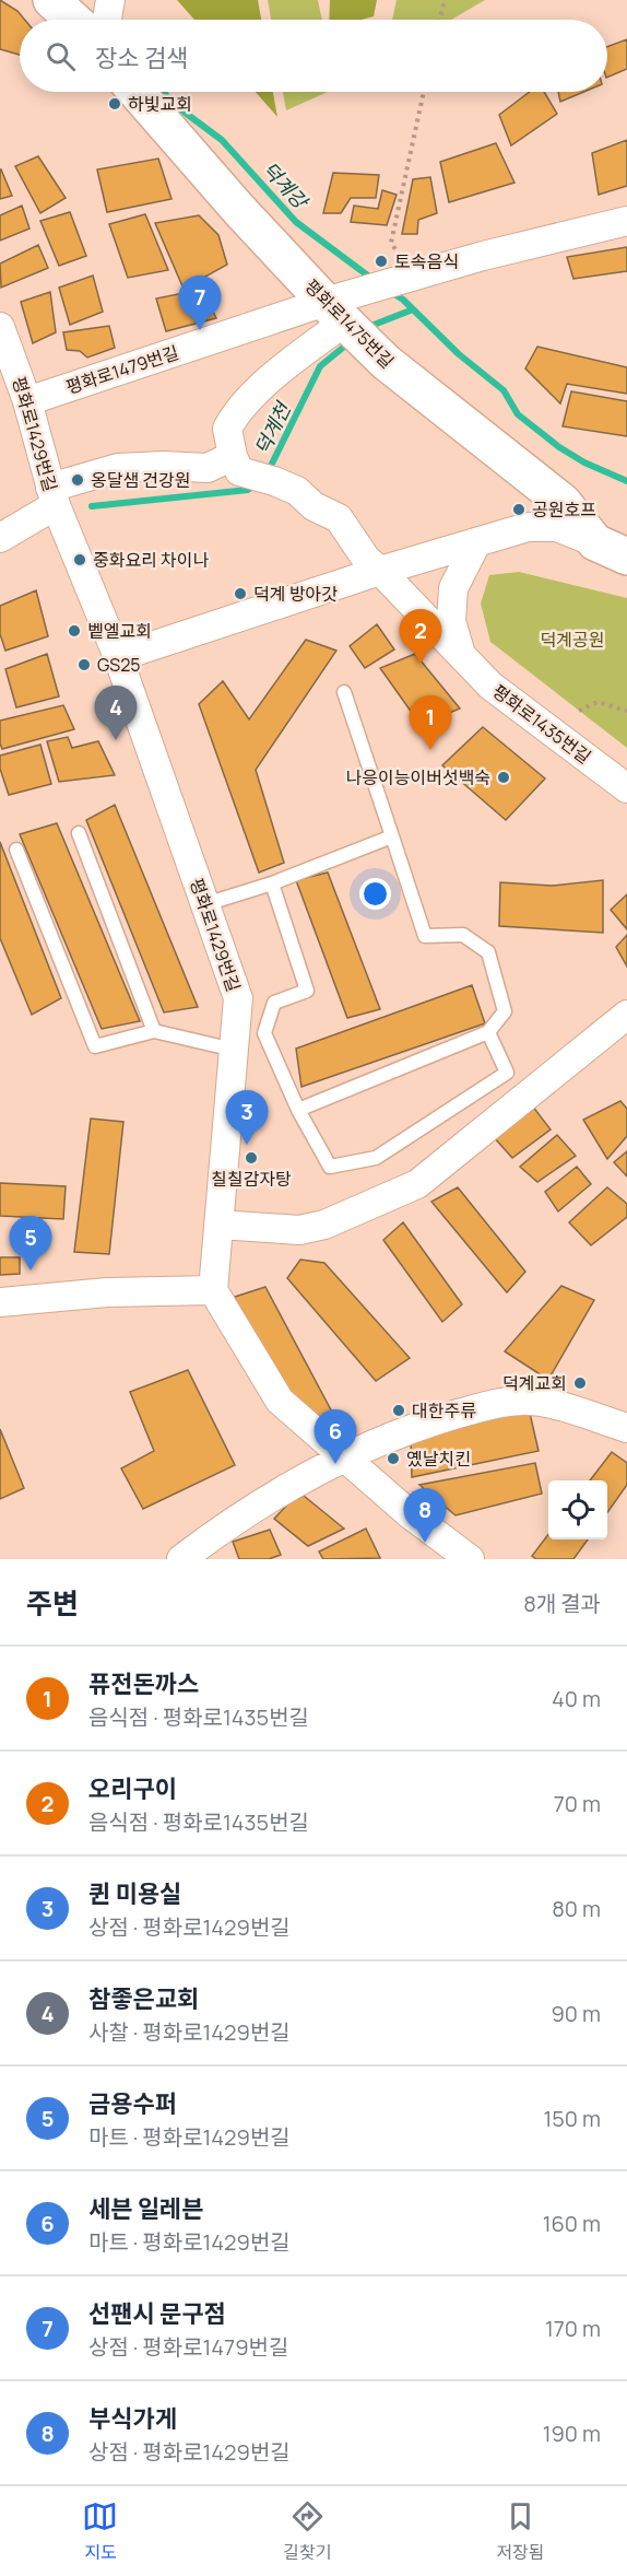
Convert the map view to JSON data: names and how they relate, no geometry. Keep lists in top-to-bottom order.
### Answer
{
  "streets": {
    "street": [
      "평화로1475번길",
      "평화로1479번길",
      "평화로1429번길",
      "평화로1435번길"
    ]
  },
  "crossings": [
    ["평화로1475번길", "평화로1479번길"],
    ["평화로1475번길", "평화로1435번길"],
    ["평화로1479번길", "평화로1429번길"]
  ],
  "water": ["덕계강", "덕계천"],
  "parks": ["덕계공원"],
  "places": [
    "하빛교회",
    "토속음식",
    "옹달샘 건강원",
    "공원호프",
    "중화요리 차이나",
    "덕계 방아갓",
    "벹엘교회",
    "GS25",
    "나응이능이버섯백숙",
    "칠칠감자탕",
    "덕계교회",
    "대한주류",
    "옜날치킨"
  ],
  "page": {
    "search": "장소 검색",
    "pins": [
      "7",
      "2",
      "4",
      "1",
      "3",
      "5",
      "6",
      "8"
    ],
    "heading": ["주변", "8개 결과"],
    "list": [
      {
        "mark": "1",
        "name": "퓨전돈까스",
        "note": "음식점 · 평화로1435번길",
        "value": "40 m"
      },
      {
        "mark": "2",
        "name": "오리구이",
        "note": "음식점 · 평화로1435번길",
        "value": "70 m"
      },
      {
        "mark": "3",
        "name": "퀸 미용실",
        "note": "상점 · 평화로1429번길",
        "value": "80 m"
      },
      {
        "mark": "4",
        "name": "참좋은교회",
        "note": "사찰 · 평화로1429번길",
        "value": "90 m"
      },
      {
        "mark": "5",
        "name": "금용수퍼",
        "note": "마트 · 평화로1429번길",
        "value": "150 m"
      },
      {
        "mark": "6",
        "name": "세븐 일레븐",
        "note": "마트 · 평화로1429번길",
        "value": "160 m"
      },
      {
        "mark": "7",
        "name": "선팬시 문구점",
        "note": "상점 · 평화로1479번길",
        "value": "170 m"
      },
      {
        "mark": "8",
        "name": "부식가게",
        "note": "상점 · 평화로1429번길",
        "value": "190 m"
      }
    ],
    "nav": ["지도", "길찾기", "저장됨"]
  }
}
